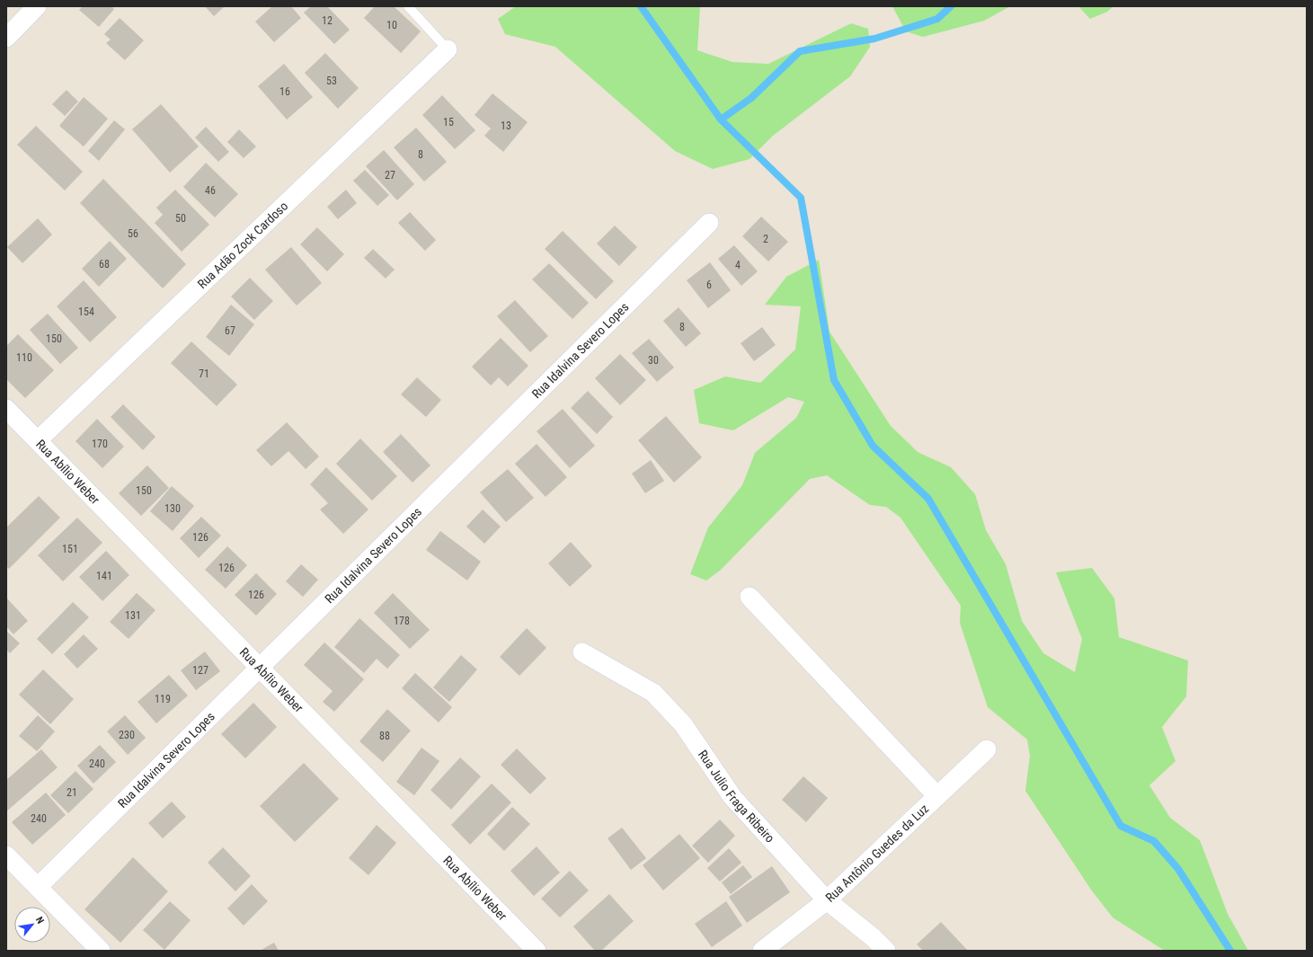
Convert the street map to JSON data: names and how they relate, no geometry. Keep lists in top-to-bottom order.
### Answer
{
  "streets": {
    "street": [
      "Rua Adão Zock Cardoso",
      "Rua Idalvina Severo Lopes",
      "Rua Abílio Weber",
      "Rua Julio Fraga Ribeiro",
      "Rua Antônio Guedes da Luz"
    ]
  },
  "crossings": [
    ["Rua Adão Zock Cardoso", "Rua Abílio Weber"],
    ["Rua Idalvina Severo Lopes", "Rua Abílio Weber"],
    ["Rua Julio Fraga Ribeiro", "Rua Antônio Guedes da Luz"]
  ],
  "house_numbers": [
    "12",
    "10",
    "53",
    "16",
    "15",
    "13",
    "8",
    "27",
    "46",
    "50",
    "56",
    "2",
    "68",
    "4",
    "6",
    "154",
    "8",
    "67",
    "150",
    "110",
    "30",
    "71",
    "170",
    "150",
    "130",
    "126",
    "151",
    "126",
    "141",
    "126",
    "131",
    "178",
    "127",
    "119",
    "230",
    "88",
    "240",
    "21",
    "240"
  ],
  "north": "top right"
}
